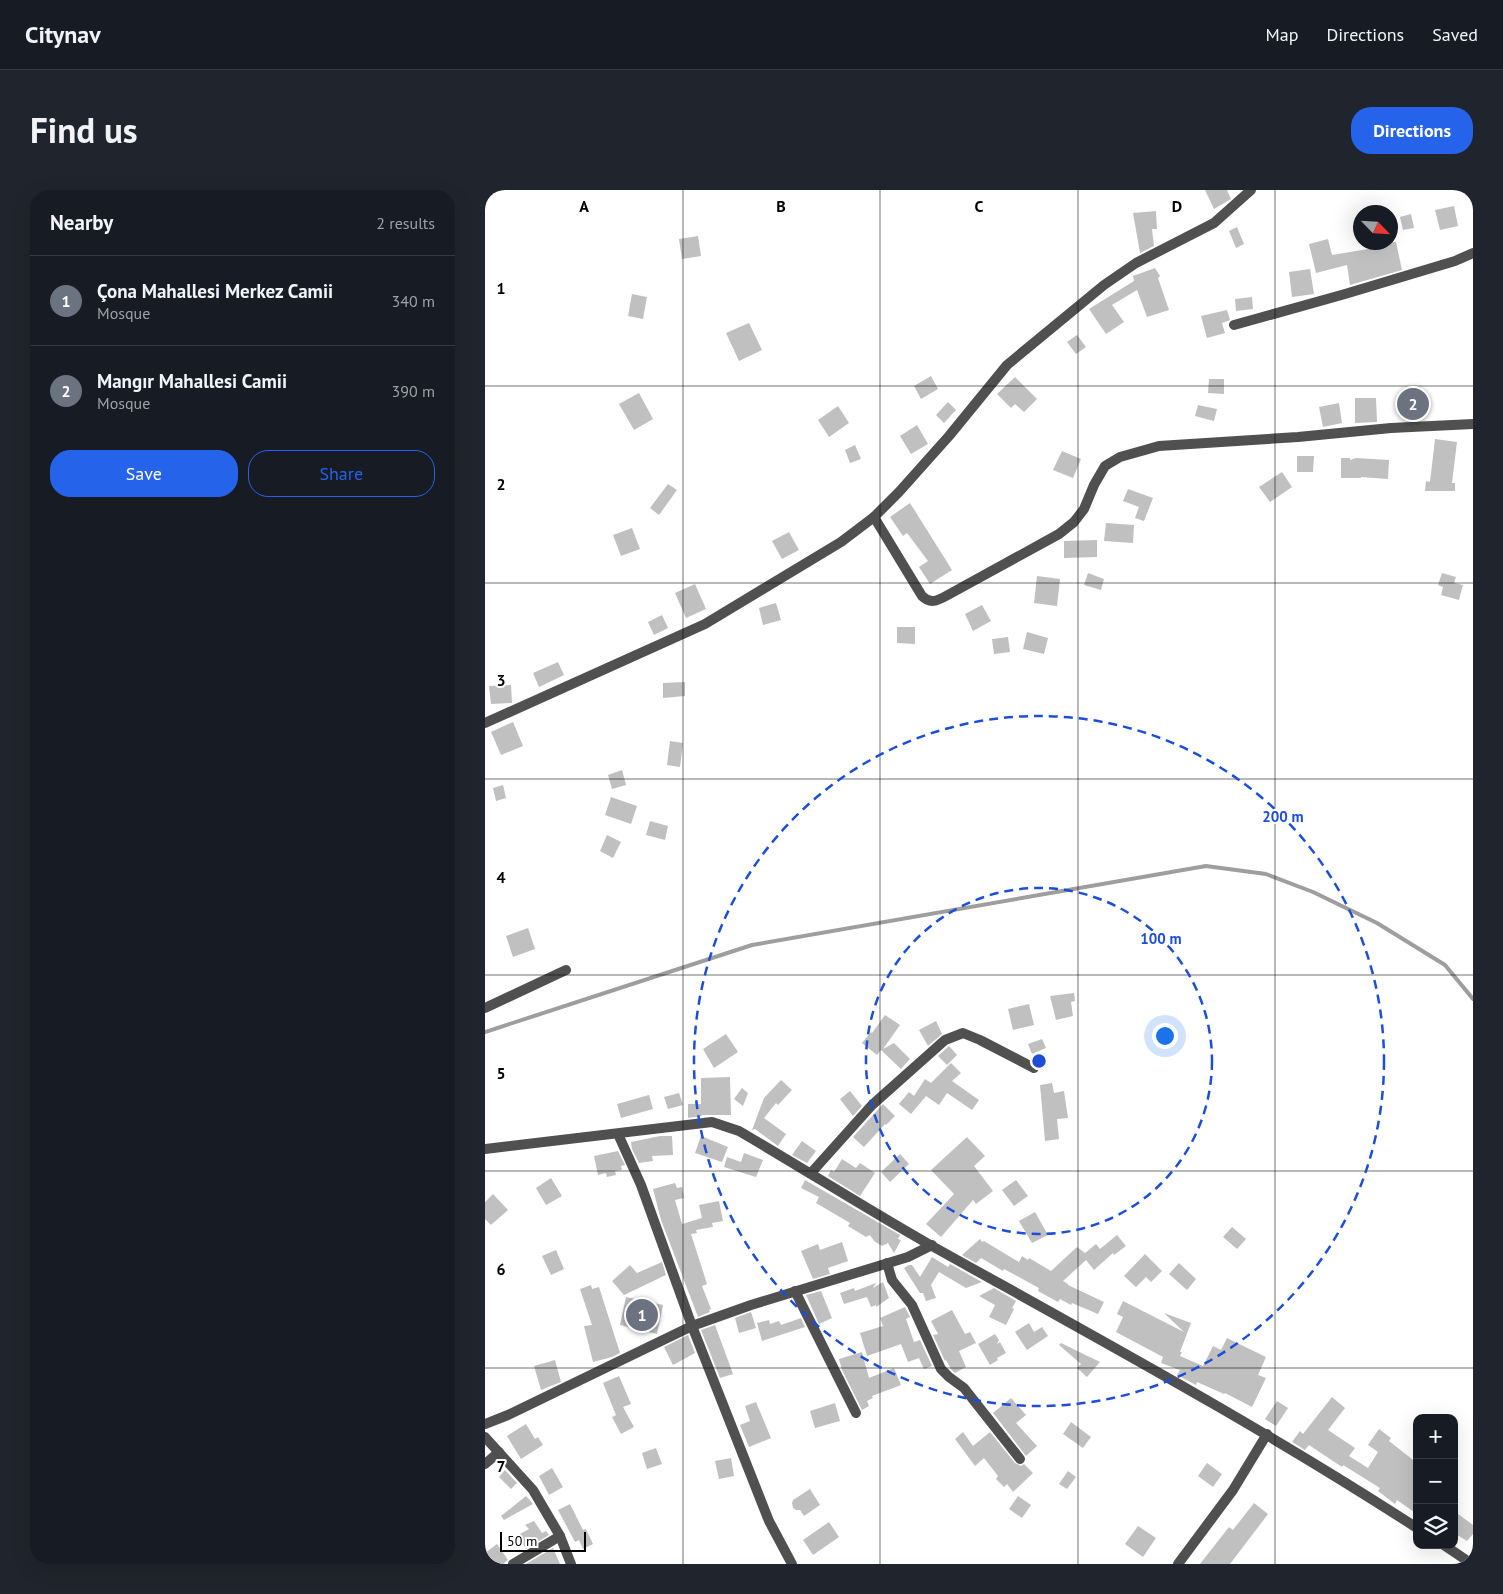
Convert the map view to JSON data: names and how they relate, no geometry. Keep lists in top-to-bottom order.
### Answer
{
  "scale_bar": "50 m",
  "north": "bottom right",
  "page": {
    "header": "Citynav",
    "nav": ["Map", "Directions", "Saved"],
    "title": "Find us",
    "buttons": [
      "Directions",
      ["Save", "Share"]
    ],
    "heading": ["Nearby", "2 results"],
    "list": [
      {
        "mark": "1",
        "name": "Çona Mahallesi Merkez Camii",
        "note": "Mosque",
        "value": "340 m"
      },
      {
        "mark": "2",
        "name": "Mangır Mahallesi Camii",
        "note": "Mosque",
        "value": "390 m"
      }
    ],
    "pins": ["2", "1"],
    "map_buttons": ["+", "−"],
    "scale": "50 m"
  },
  "grid": {
    "columns": [
      "A",
      "B",
      "C",
      "D"
    ],
    "rows": [
      "1",
      "2",
      "3",
      "4",
      "5",
      "6",
      "7"
    ]
  },
  "rings": ["200 m", "100 m"]
}
